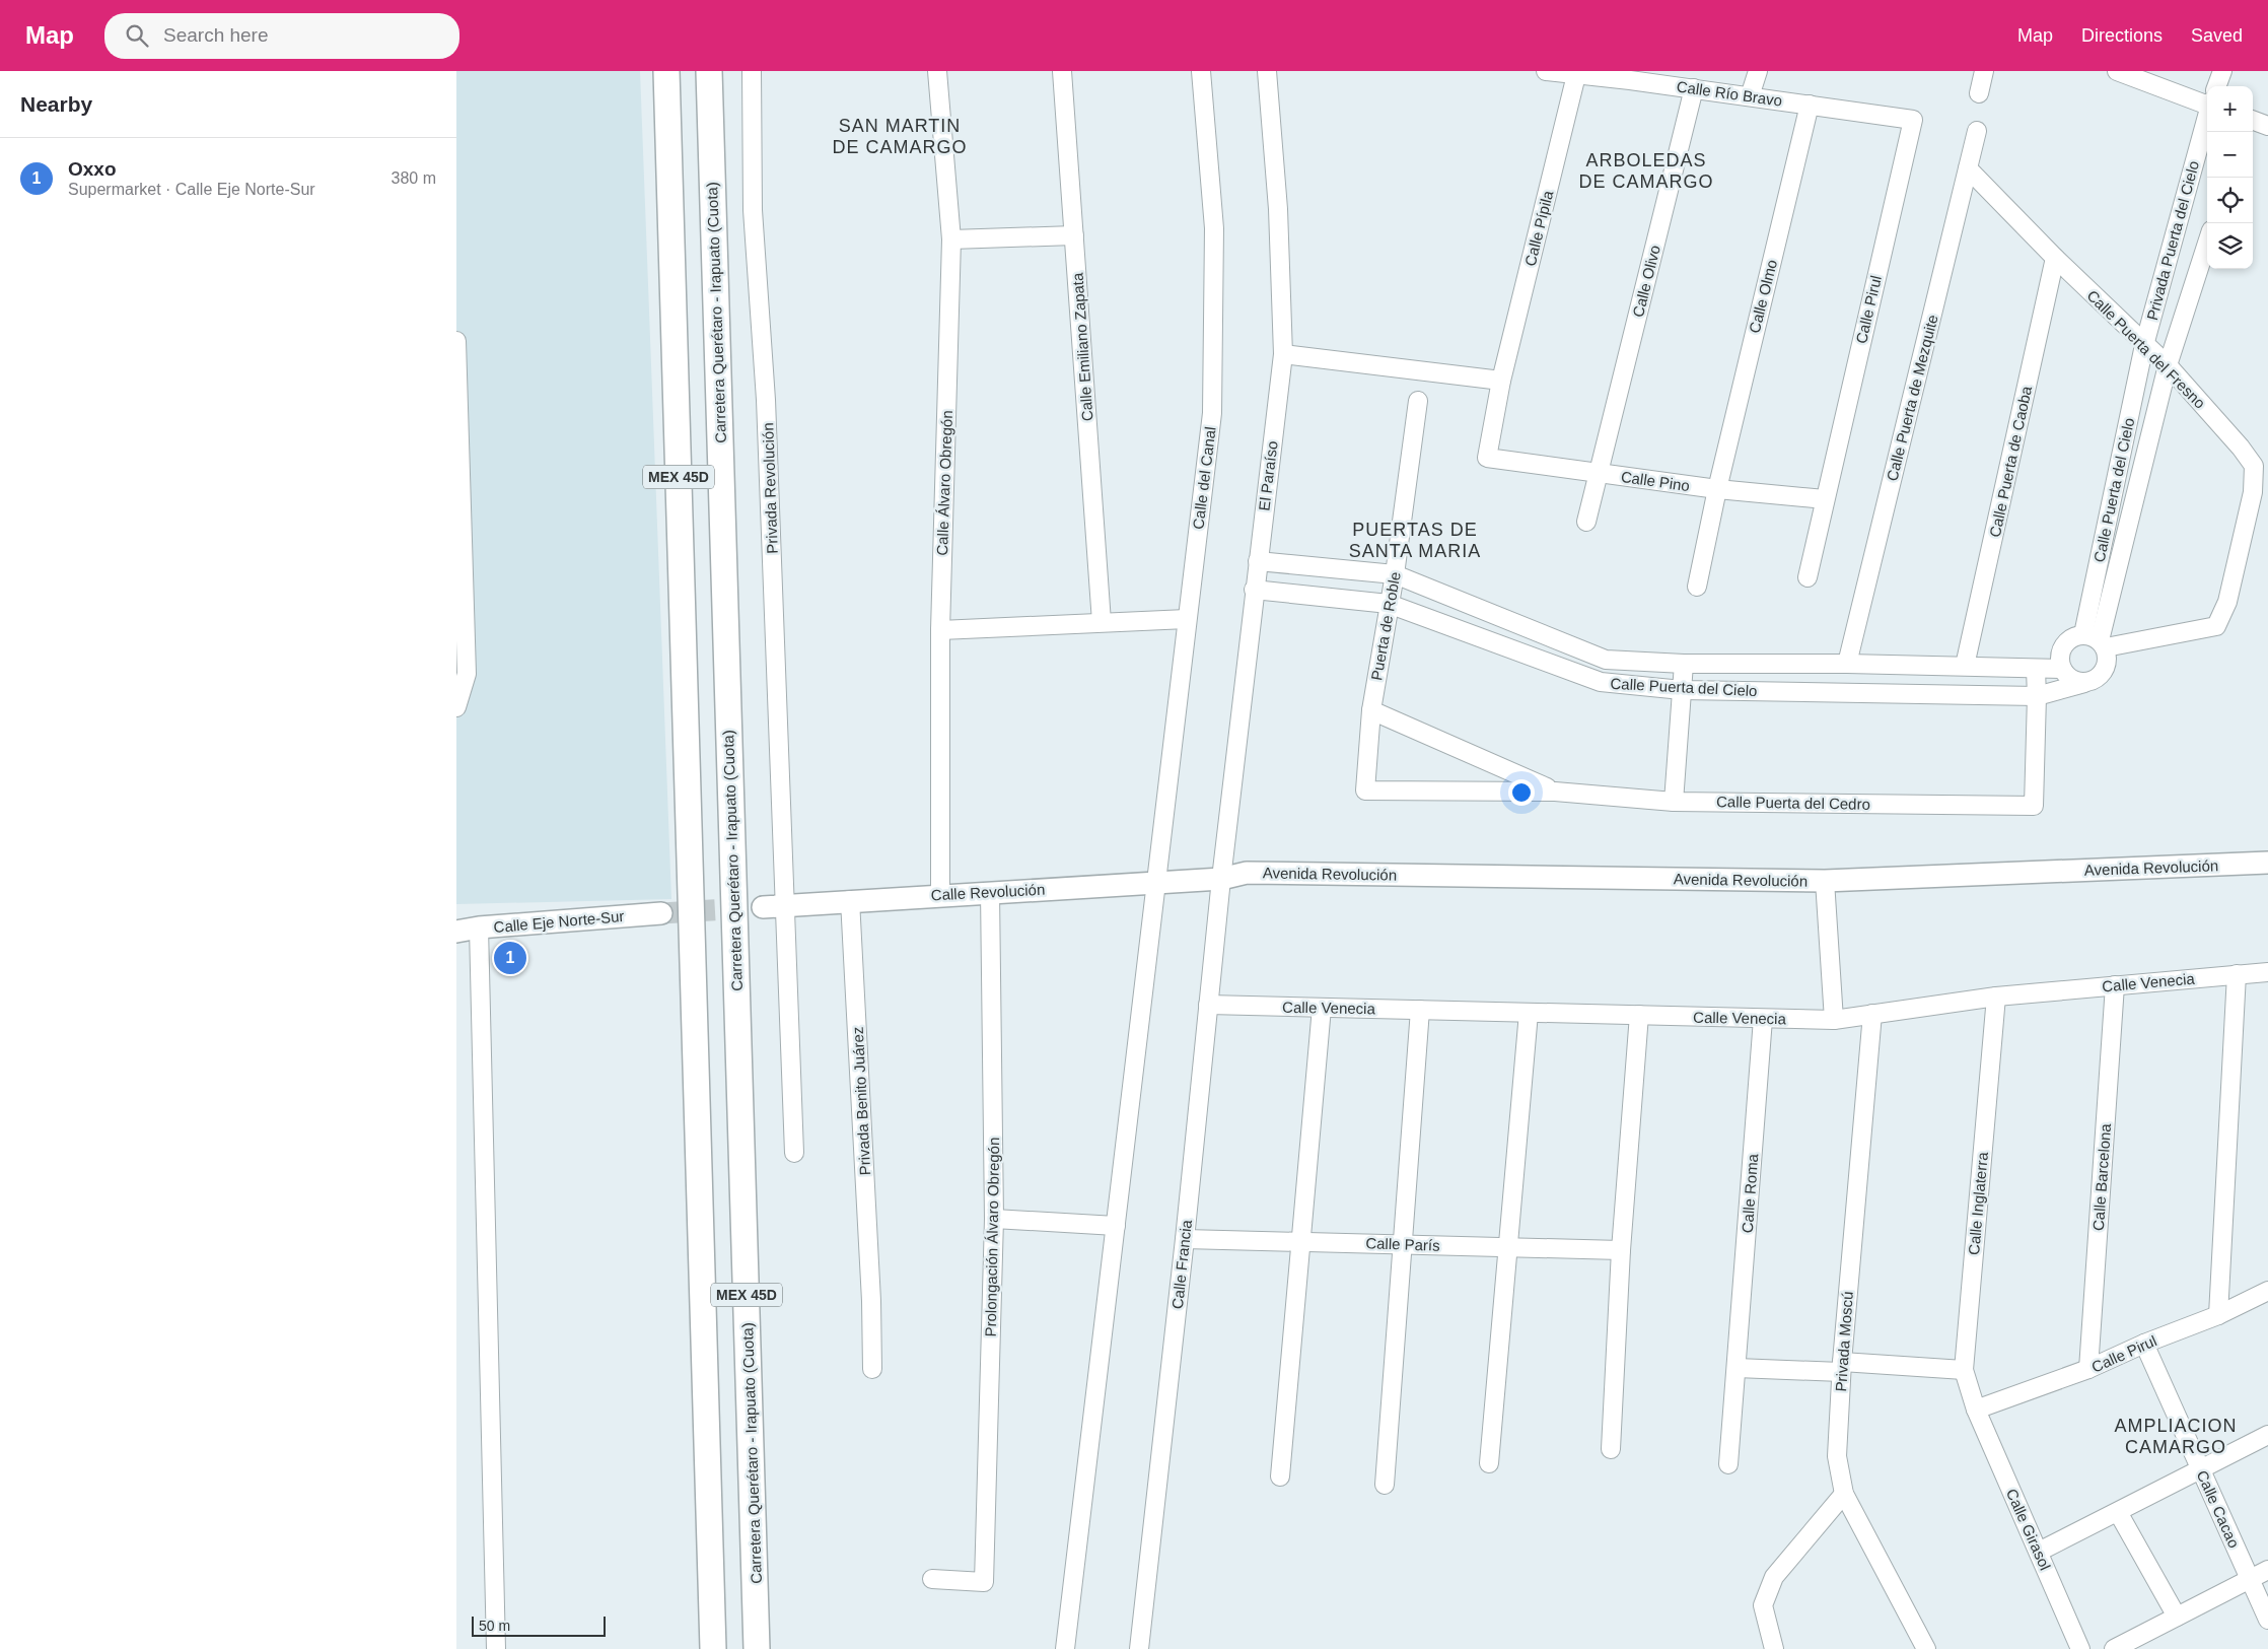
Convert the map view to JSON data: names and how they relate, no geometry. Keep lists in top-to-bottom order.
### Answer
{
  "streets": {
    "highway": ["Carretera Querétaro - Irapuato (Cuota)", "MEX 45D"],
    "main road": ["Avenida Revolución", "Calle Revolución", "Calle Eje Norte-Sur"],
    "street": [
      "Calle Río Bravo",
      "Calle Pípila",
      "Privada Puerta del Cielo",
      "Calle Olivo",
      "Calle Olmo",
      "Calle Pirul",
      "Calle Emiliano Zapata",
      "Calle Puerta del Fresno",
      "Calle Puerta de Mezquite",
      "Calle Puerta de Caoba",
      "El Paraíso",
      "Calle del Canal",
      "Calle Pino",
      "Calle Álvaro Obregón",
      "Privada Revolución",
      "Calle Puerta del Cielo",
      "Puerta de Roble",
      "Calle Puerta del Cedro",
      "Calle Venecia",
      "Privada Benito Juárez",
      "Calle Barcelona",
      "Calle Roma",
      "Calle Inglaterra",
      "Prolongación Álvaro Obregón",
      "Calle París",
      "Calle Francia",
      "Privada Moscú",
      "Calle Cacao",
      "Calle Girasol"
    ]
  },
  "crossings": [
    ["Calle Río Bravo", "Calle Pípila"],
    ["Calle Río Bravo", "Calle Olivo"],
    ["Calle Río Bravo", "Calle Olmo"],
    ["Calle Río Bravo", "Calle Pirul"],
    ["Calle Pípila", "Calle Pino"],
    ["Privada Puerta del Cielo", "Calle Puerta del Fresno"],
    ["Privada Puerta del Cielo", "Calle Puerta del Cielo"],
    ["Calle Olivo", "Calle Pino"],
    ["Calle Olmo", "Calle Pino"],
    ["Calle Pirul", "Calle Pino"],
    ["Calle Pirul", "Calle Barcelona"],
    ["Calle Pirul", "Calle Inglaterra"],
    ["Calle Pirul", "Calle Cacao"],
    ["Calle Pirul", "Calle Girasol"],
    ["Calle Puerta del Fresno", "Calle Puerta de Mezquite"],
    ["Calle Puerta del Fresno", "Calle Puerta de Caoba"],
    ["Calle Puerta del Fresno", "Calle Puerta del Cielo"],
    ["Calle Puerta de Mezquite", "Calle Puerta del Cielo"],
    ["Calle Puerta de Caoba", "Calle Puerta del Cielo"],
    ["El Paraíso", "Calle Puerta del Cielo"],
    ["El Paraíso", "Avenida Revolución"],
    ["El Paraíso", "Calle Revolución"],
    ["El Paraíso", "Calle Francia"],
    ["Calle del Canal", "Calle Revolución"],
    ["Calle Álvaro Obregón", "Calle Revolución"],
    ["Privada Revolución", "Calle Revolución"],
    ["Calle Puerta del Cielo", "Puerta de Roble"],
    ["Calle Puerta del Cielo", "Calle Puerta del Cedro"],
    ["Puerta de Roble", "Calle Puerta del Cedro"],
    ["Avenida Revolución", "Calle Revolución"],
    ["Avenida Revolución", "Calle Francia"],
    ["Calle Revolución", "Privada Benito Juárez"],
    ["Calle Revolución", "Prolongación Álvaro Obregón"],
    ["Calle Revolución", "Calle Francia"],
    ["Calle Venecia", "Calle Barcelona"],
    ["Calle Venecia", "Calle Roma"],
    ["Calle Venecia", "Calle Inglaterra"],
    ["Calle Venecia", "Calle Francia"],
    ["Calle Venecia", "Privada Moscú"],
    ["Calle Inglaterra", "Calle Girasol"],
    ["Calle París", "Calle Francia"]
  ],
  "districts": [
    "SAN MARTIN DE CAMARGO",
    "ARBOLEDAS DE CAMARGO",
    "PUERTAS DE SANTA MARIA",
    "AMPLIACION CAMARGO"
  ],
  "scale_bar": "50 m",
  "page": {
    "header": "Map",
    "search": "Search here",
    "nav": ["Map", "Directions", "Saved"],
    "heading": "Nearby",
    "map_buttons": ["+", "−"],
    "list": [
      {
        "mark": "1",
        "name": "Oxxo",
        "note": "Supermarket · Calle Eje Norte-Sur",
        "value": "380 m"
      }
    ],
    "pins": "1",
    "scale": "50 m"
  }
}
